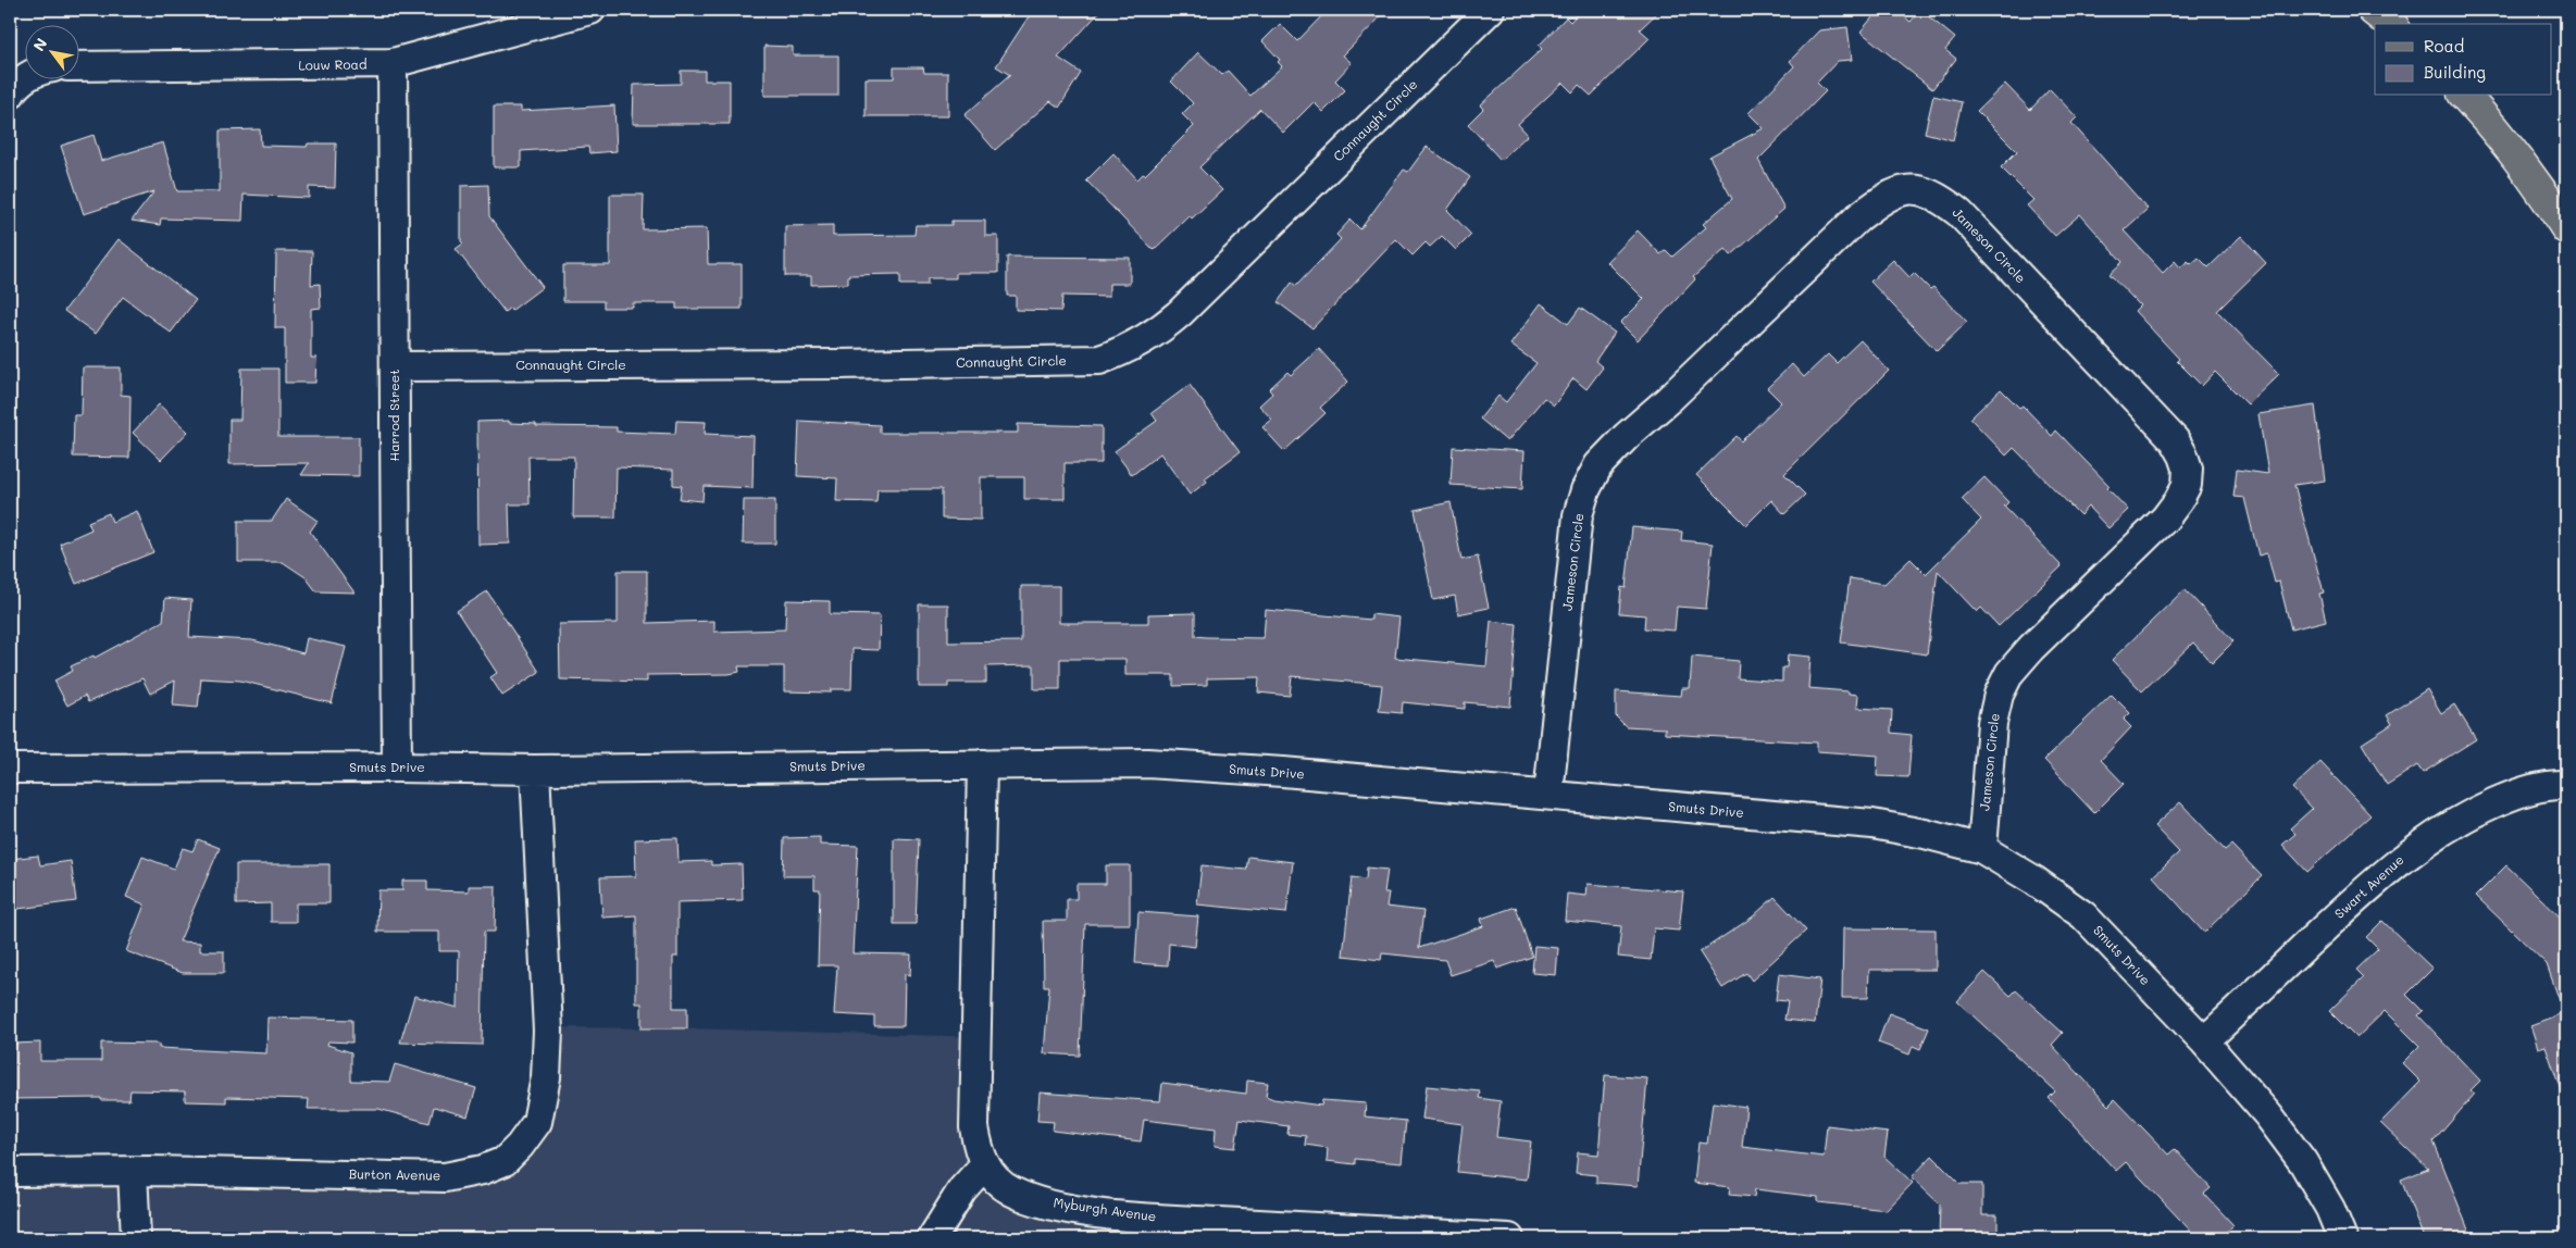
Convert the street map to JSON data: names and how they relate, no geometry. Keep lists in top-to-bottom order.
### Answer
{
  "streets": {
    "street": [
      "Louw Road",
      "Connaught Circle",
      "Jameson Circle",
      "Harrod Street",
      "Smuts Drive",
      "Swart Avenue",
      "Burton Avenue",
      "Myburgh Avenue"
    ]
  },
  "crossings": [
    ["Louw Road", "Harrod Street"],
    ["Connaught Circle", "Harrod Street"],
    ["Jameson Circle", "Smuts Drive"],
    ["Harrod Street", "Smuts Drive"],
    ["Smuts Drive", "Swart Avenue"],
    ["Smuts Drive", "Burton Avenue"],
    ["Smuts Drive", "Myburgh Avenue"]
  ],
  "legend": ["Road", "Building"],
  "north": "top left"
}
